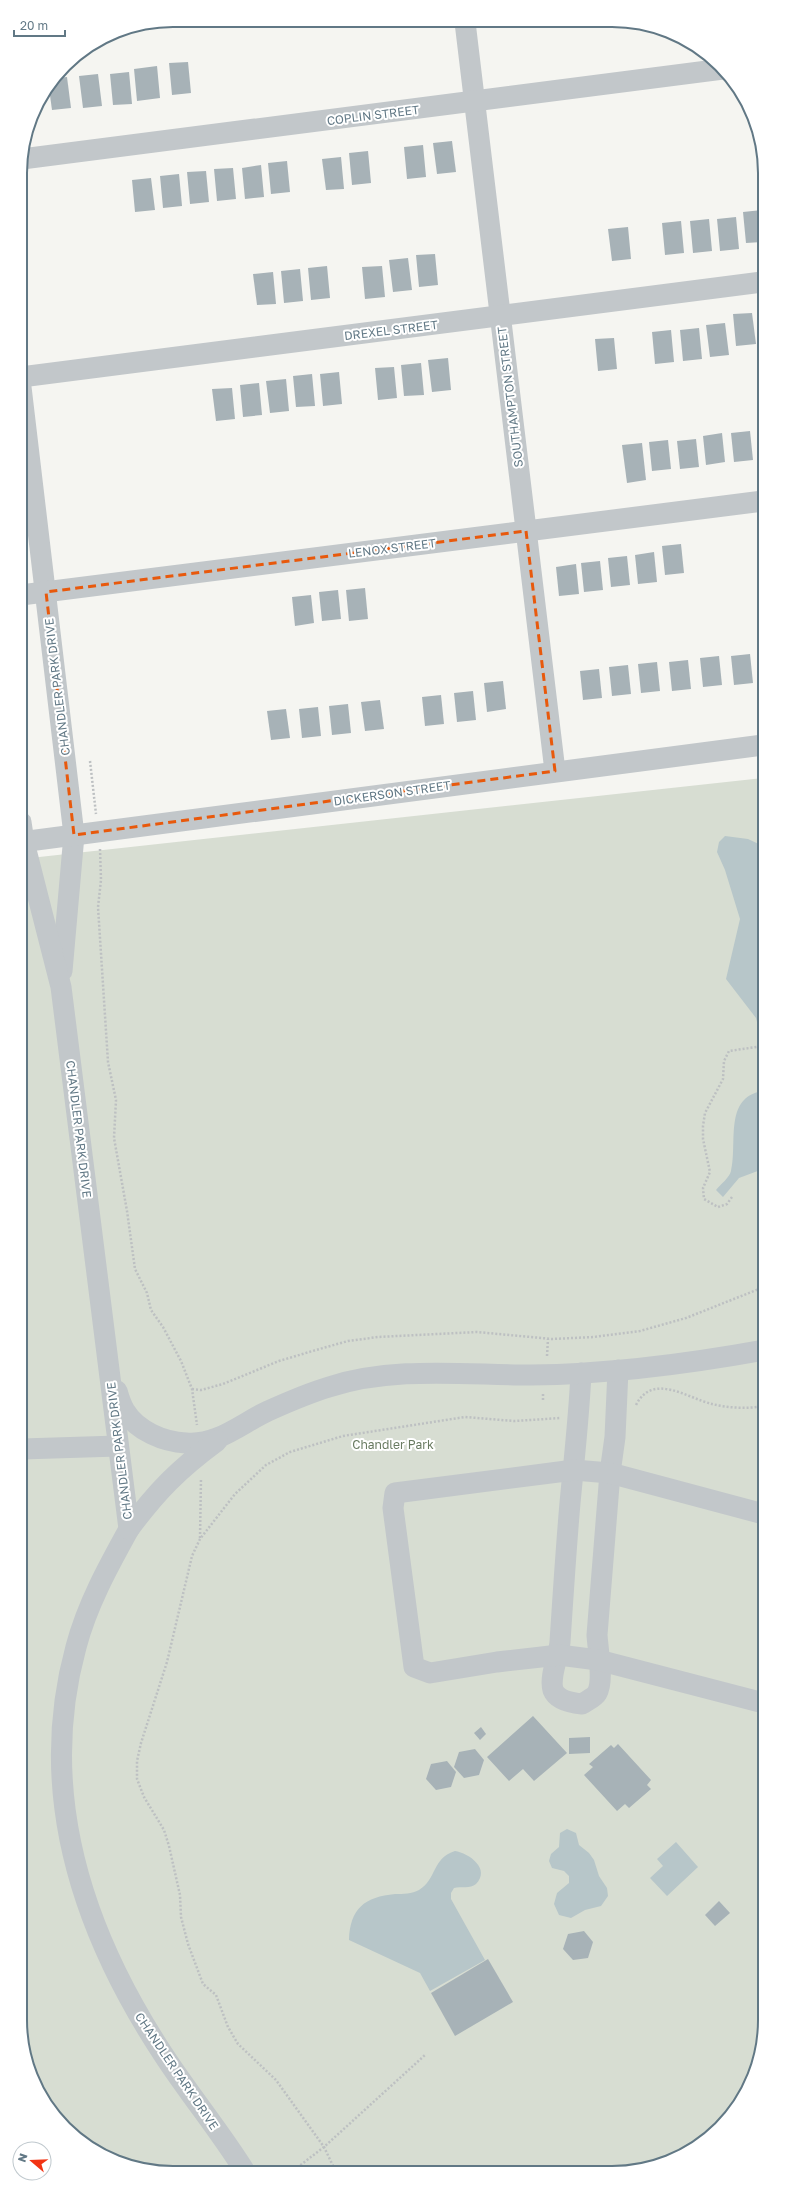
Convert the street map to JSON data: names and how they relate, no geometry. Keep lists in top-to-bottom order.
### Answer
{
  "streets": {
    "street": [
      "COPLIN STREET",
      "DREXEL STREET",
      "SOUTHAMPTON STREET",
      "LENOX STREET",
      "CHANDLER PARK DRIVE",
      "DICKERSON STREET"
    ]
  },
  "crossings": [
    ["COPLIN STREET", "SOUTHAMPTON STREET"],
    ["DREXEL STREET", "SOUTHAMPTON STREET"],
    ["SOUTHAMPTON STREET", "LENOX STREET"],
    ["SOUTHAMPTON STREET", "DICKERSON STREET"],
    ["LENOX STREET", "CHANDLER PARK DRIVE"],
    ["CHANDLER PARK DRIVE", "DICKERSON STREET"]
  ],
  "parks": ["Chandler Park"],
  "scale_bar": "20 m",
  "north": "left"
}
